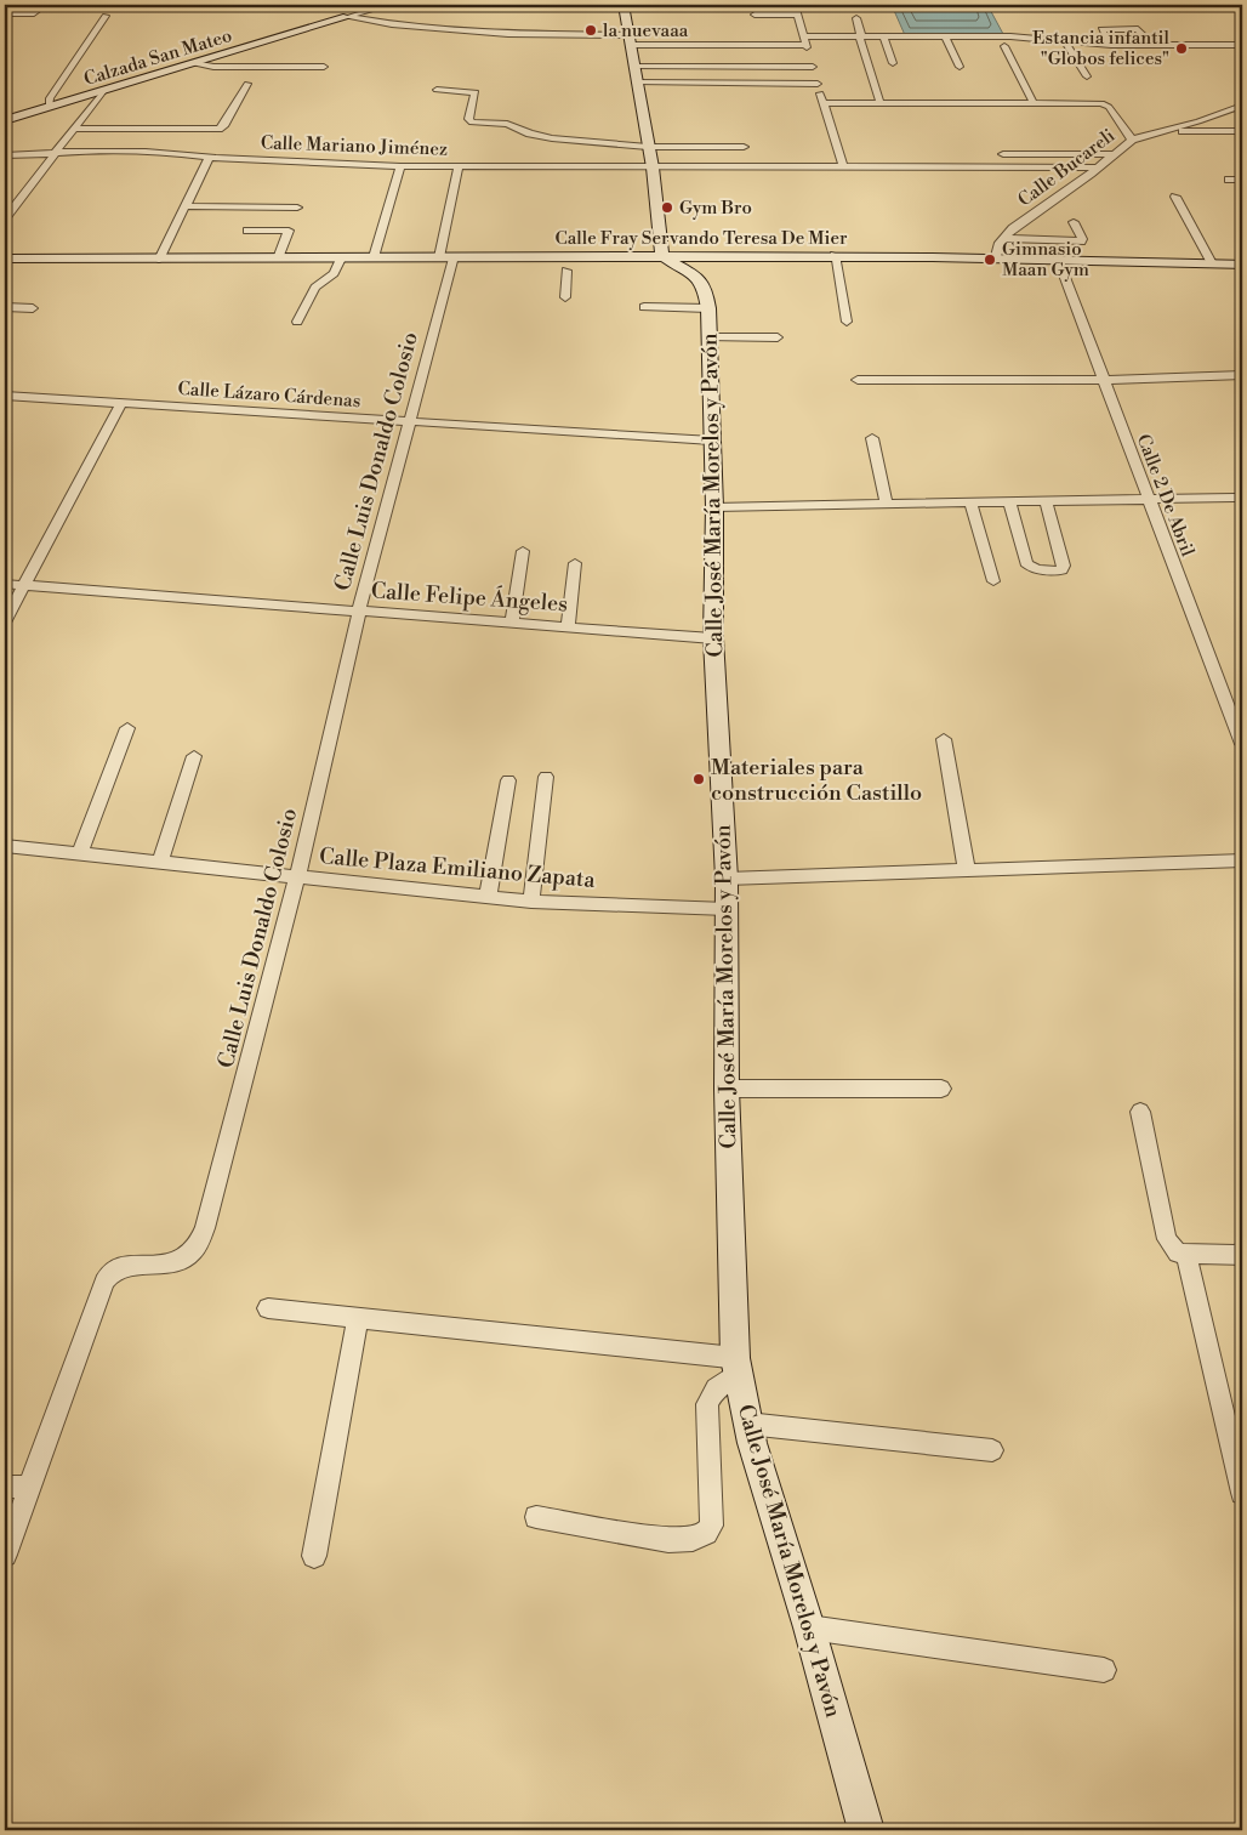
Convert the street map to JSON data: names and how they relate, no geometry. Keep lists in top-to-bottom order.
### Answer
{
  "streets": {
    "main road": ["Calzada San Mateo", "Calle Fray Servando Teresa De Mier", "Calle José María Morelos y Pavón"],
    "street": [
      "Calle Mariano Jiménez",
      "Calle Bucareli",
      "Calle Lázaro Cárdenas",
      "Calle Luis Donaldo Colosio",
      "Calle 2 De Abril",
      "Calle Felipe Ángeles",
      "Calle Plaza Emiliano Zapata"
    ]
  },
  "crossings": [
    ["Calle Mariano Jiménez", "Calle Bucareli"],
    ["Calle Mariano Jiménez", "Calle Luis Donaldo Colosio"],
    ["Calle Bucareli", "Calle Fray Servando Teresa De Mier"],
    ["Calle Fray Servando Teresa De Mier", "Calle Luis Donaldo Colosio"],
    ["Calle Fray Servando Teresa De Mier", "Calle José María Morelos y Pavón"],
    ["Calle Fray Servando Teresa De Mier", "Calle 2 De Abril"],
    ["Calle Lázaro Cárdenas", "Calle Luis Donaldo Colosio"],
    ["Calle Lázaro Cárdenas", "Calle José María Morelos y Pavón"],
    ["Calle Luis Donaldo Colosio", "Calle Felipe Ángeles"],
    ["Calle Luis Donaldo Colosio", "Calle Plaza Emiliano Zapata"],
    ["Calle José María Morelos y Pavón", "Calle Felipe Ángeles"],
    ["Calle José María Morelos y Pavón", "Calle Plaza Emiliano Zapata"]
  ],
  "places": [
    "la nuevaaa",
    "Estancia infantil \"Globos felices\"",
    "Gym Bro",
    "Gimnasio Maan Gym",
    "Materiales para construcción Castillo"
  ]
}
